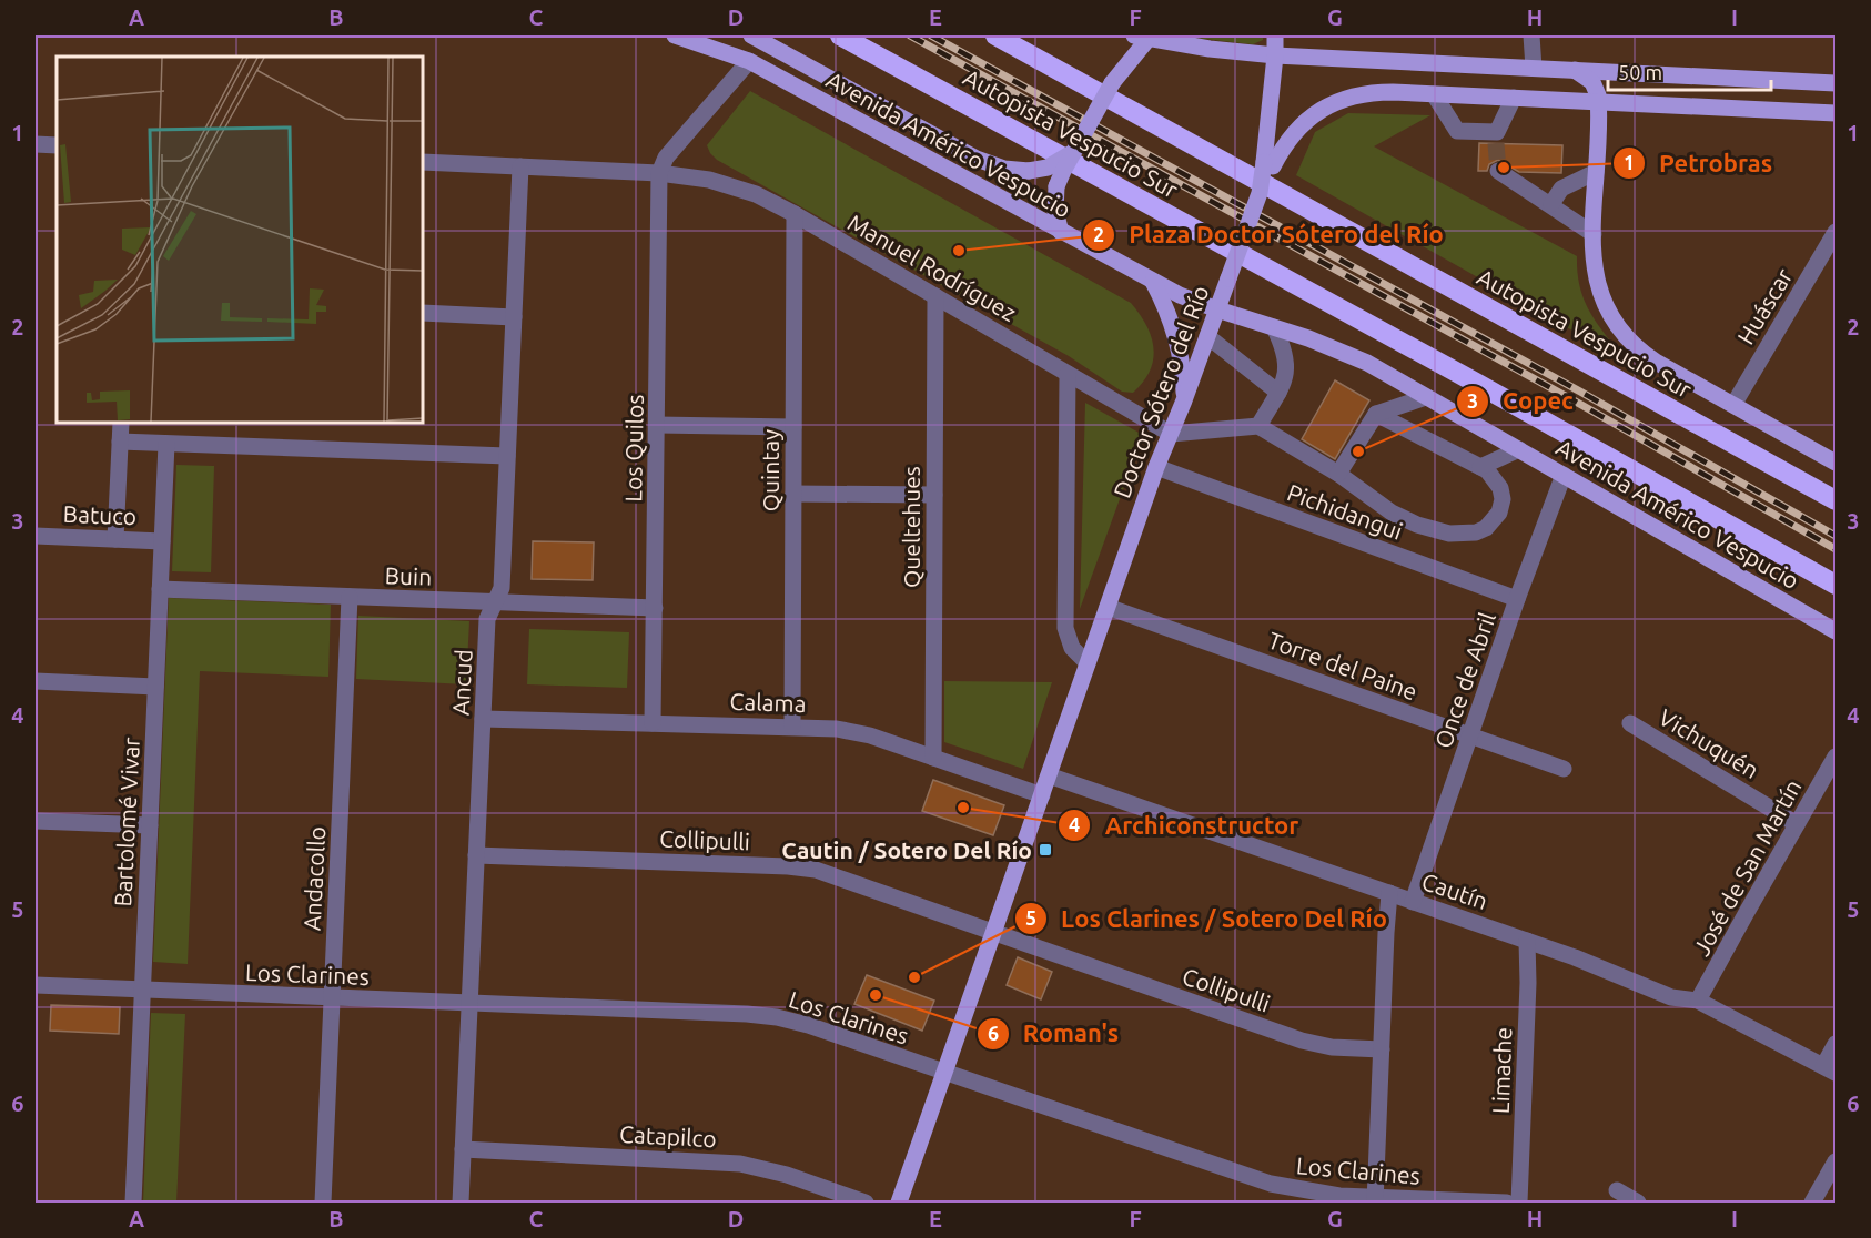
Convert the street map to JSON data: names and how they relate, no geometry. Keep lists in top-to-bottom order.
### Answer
{
  "streets": {
    "highway": ["Autopista Vespucio Sur"],
    "main road": ["Avenida Américo Vespucio", "Doctor Sótero del Río"],
    "street": [
      "Manuel Rodríguez",
      "Huáscar",
      "Los Quilos",
      "Quintay",
      "Pichidangui",
      "Batuco",
      "Queltehues",
      "Buin",
      "Torre del Paine",
      "Once de Abril",
      "Ancud",
      "Calama",
      "Vichuquén",
      "Bartolomé Vivar",
      "Collipulli",
      "José de San Martín",
      "Andacollo",
      "Cautín",
      "Los Clarines",
      "Limache",
      "Catapilco"
    ]
  },
  "crossings": [
    ["Avenida Américo Vespucio", "Doctor Sótero del Río"],
    ["Avenida Américo Vespucio", "Once de Abril"],
    ["Manuel Rodríguez", "Doctor Sótero del Río"],
    ["Manuel Rodríguez", "Los Quilos"],
    ["Manuel Rodríguez", "Quintay"],
    ["Manuel Rodríguez", "Queltehues"],
    ["Manuel Rodríguez", "Ancud"],
    ["Doctor Sótero del Río", "Pichidangui"],
    ["Doctor Sótero del Río", "Torre del Paine"],
    ["Doctor Sótero del Río", "Calama"],
    ["Doctor Sótero del Río", "Collipulli"],
    ["Doctor Sótero del Río", "Cautín"],
    ["Doctor Sótero del Río", "Los Clarines"],
    ["Los Quilos", "Buin"],
    ["Los Quilos", "Calama"],
    ["Quintay", "Calama"],
    ["Pichidangui", "Once de Abril"],
    ["Batuco", "Bartolomé Vivar"],
    ["Queltehues", "Calama"],
    ["Buin", "Ancud"],
    ["Buin", "Bartolomé Vivar"],
    ["Buin", "Andacollo"],
    ["Torre del Paine", "Once de Abril"],
    ["Once de Abril", "Cautín"],
    ["Ancud", "Calama"],
    ["Ancud", "Collipulli"],
    ["Ancud", "Los Clarines"],
    ["Ancud", "Catapilco"],
    ["Vichuquén", "José de San Martín"],
    ["Bartolomé Vivar", "Los Clarines"],
    ["José de San Martín", "Cautín"],
    ["Andacollo", "Los Clarines"],
    ["Cautín", "Limache"]
  ],
  "places": {
    "other": [
      "Petrobras",
      "Plaza Doctor Sótero del Río",
      "Copec",
      "Archiconstructor",
      "Los Clarines / Sotero Del Río",
      "Roman's"
    ],
    "transit": ["Cautin / Sotero Del Río"]
  },
  "scale_bar": "50 m",
  "grid": {
    "columns": [
      "A",
      "B",
      "C",
      "D",
      "E",
      "F",
      "G",
      "H",
      "I"
    ],
    "rows": [
      "1",
      "2",
      "3",
      "4",
      "5",
      "6"
    ]
  }
}
